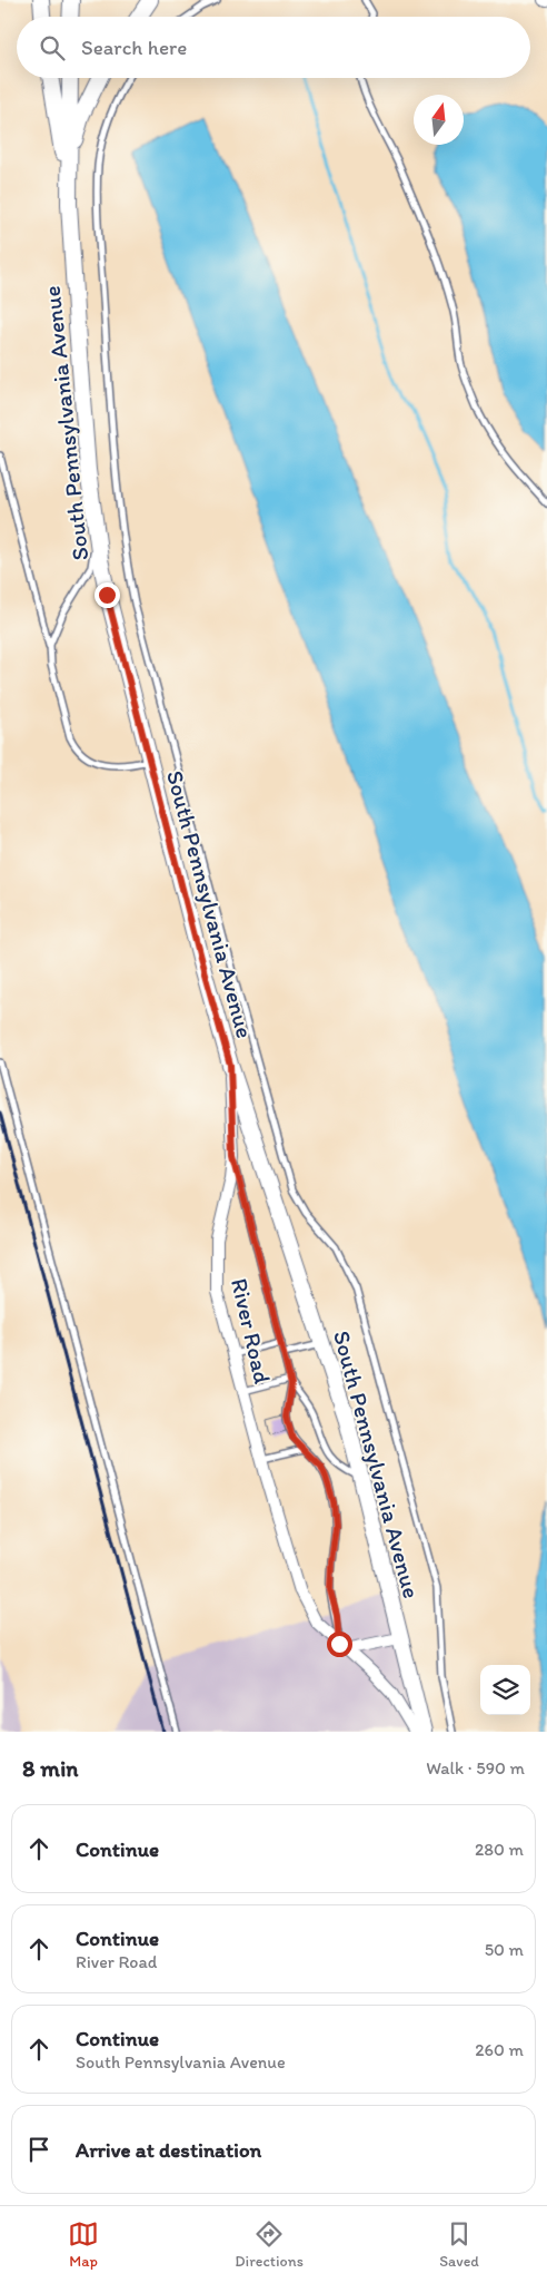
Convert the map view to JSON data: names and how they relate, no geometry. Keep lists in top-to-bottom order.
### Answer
{
  "streets": {
    "street": ["South Pennsylvania Avenue", "River Road"]
  },
  "crossings": [
    ["South Pennsylvania Avenue", "River Road"]
  ],
  "north": "top",
  "page": {
    "search": "Search here",
    "heading": ["8 min", "Walk · 590 m"],
    "list": [
      ["Continue", "280 m"],
      ["Continue", "River Road", "50 m"],
      ["Continue", "South Pennsylvania Avenue", "260 m"],
      "Arrive at destination"
    ],
    "nav": ["Map", "Directions", "Saved"]
  }
}
